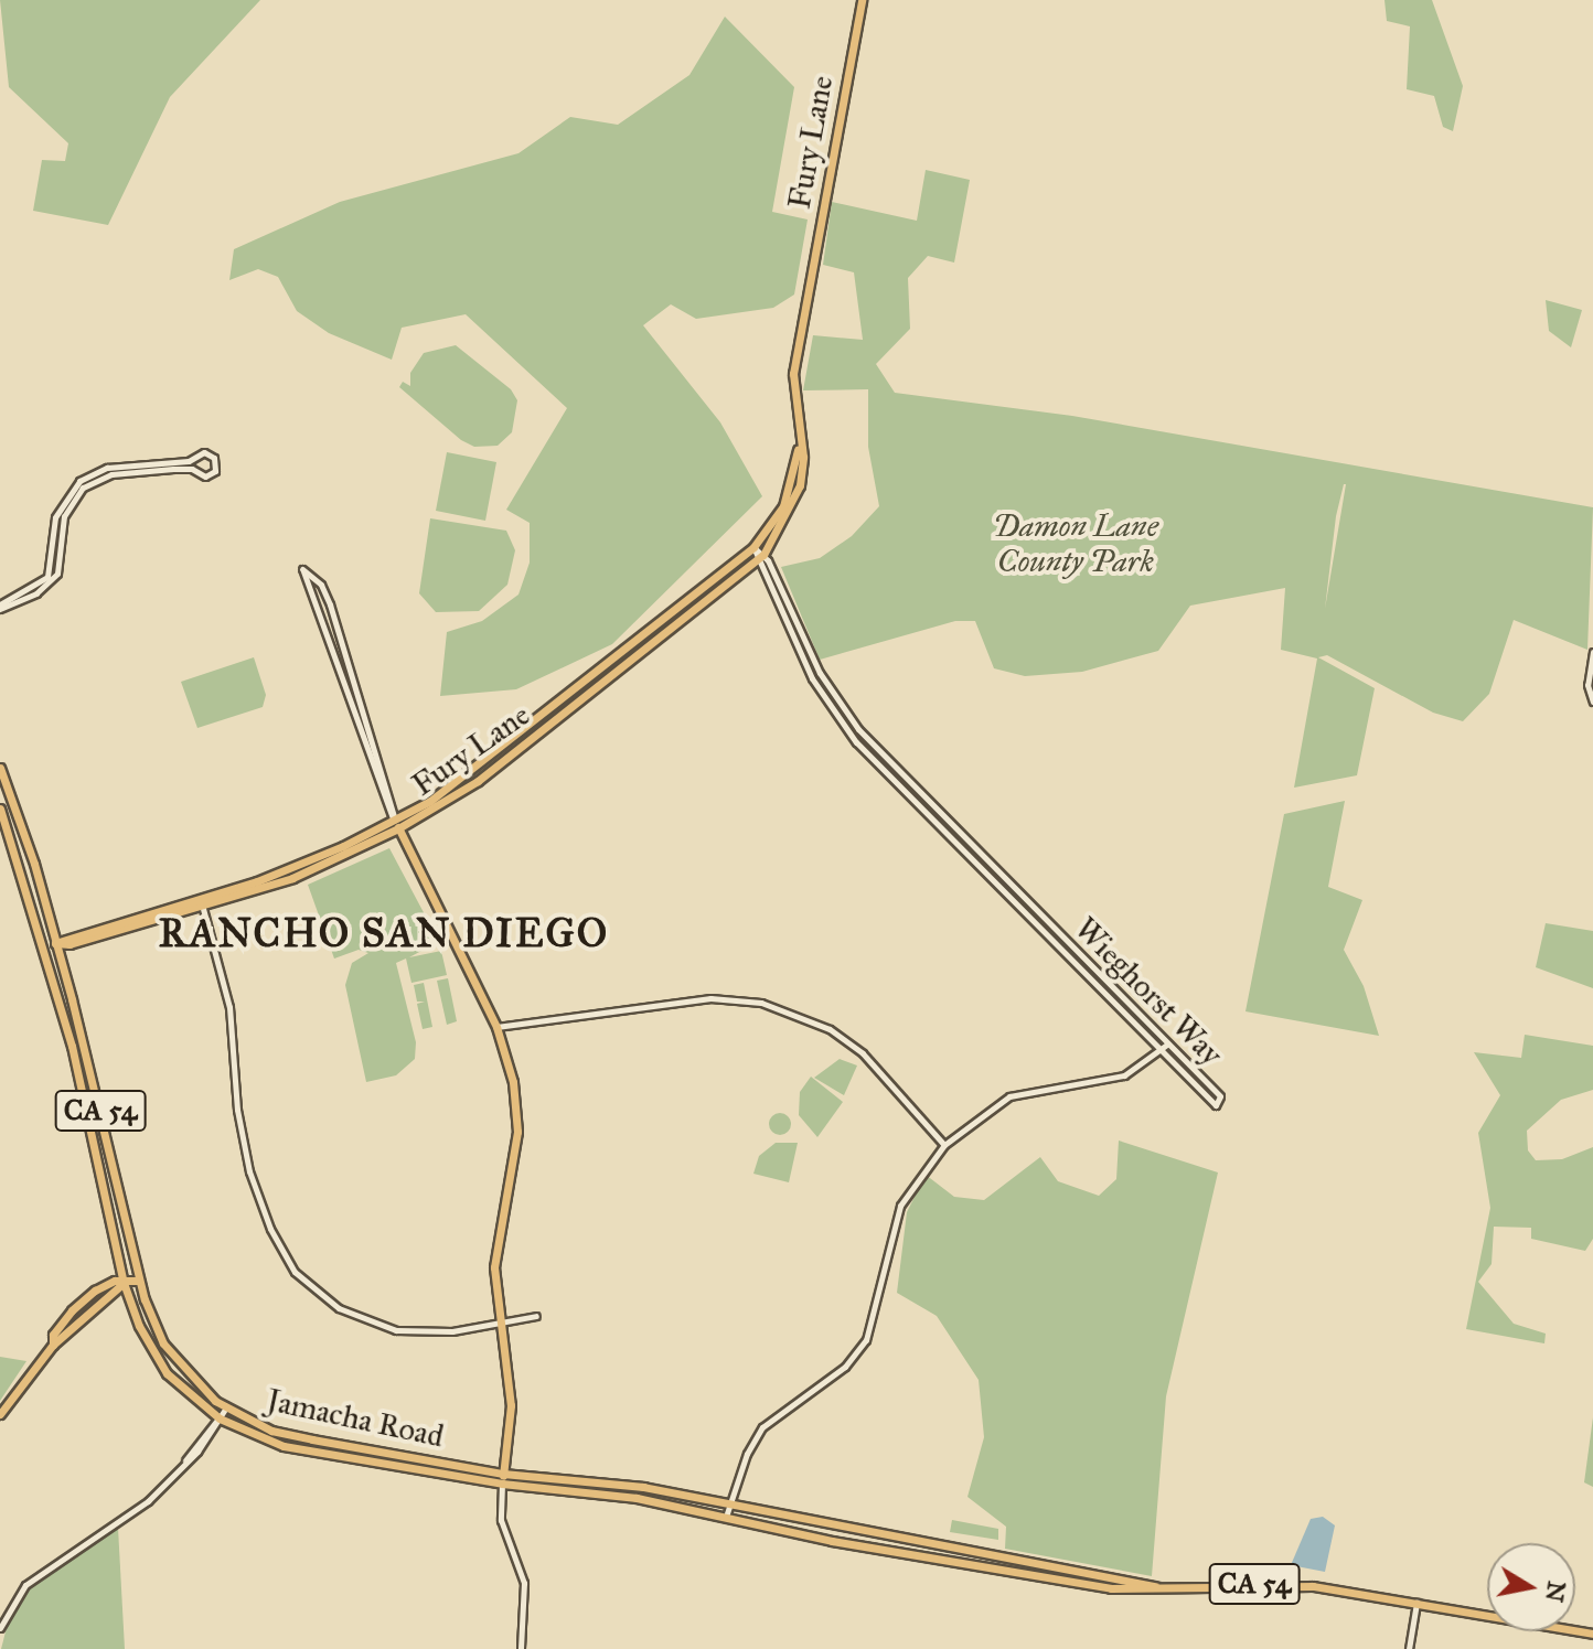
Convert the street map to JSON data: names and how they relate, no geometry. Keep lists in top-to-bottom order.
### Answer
{
  "streets": {
    "main road": ["Fury Lane", "CA 54", "Jamacha Road"],
    "street": ["Wieghorst Way"]
  },
  "crossings": [
    ["Fury Lane", "Wieghorst Way"],
    ["Fury Lane", "Jamacha Road"]
  ],
  "districts": ["RANCHO SAN DIEGO"],
  "parks": ["Damon Lane County Park"],
  "north": "right"
}
